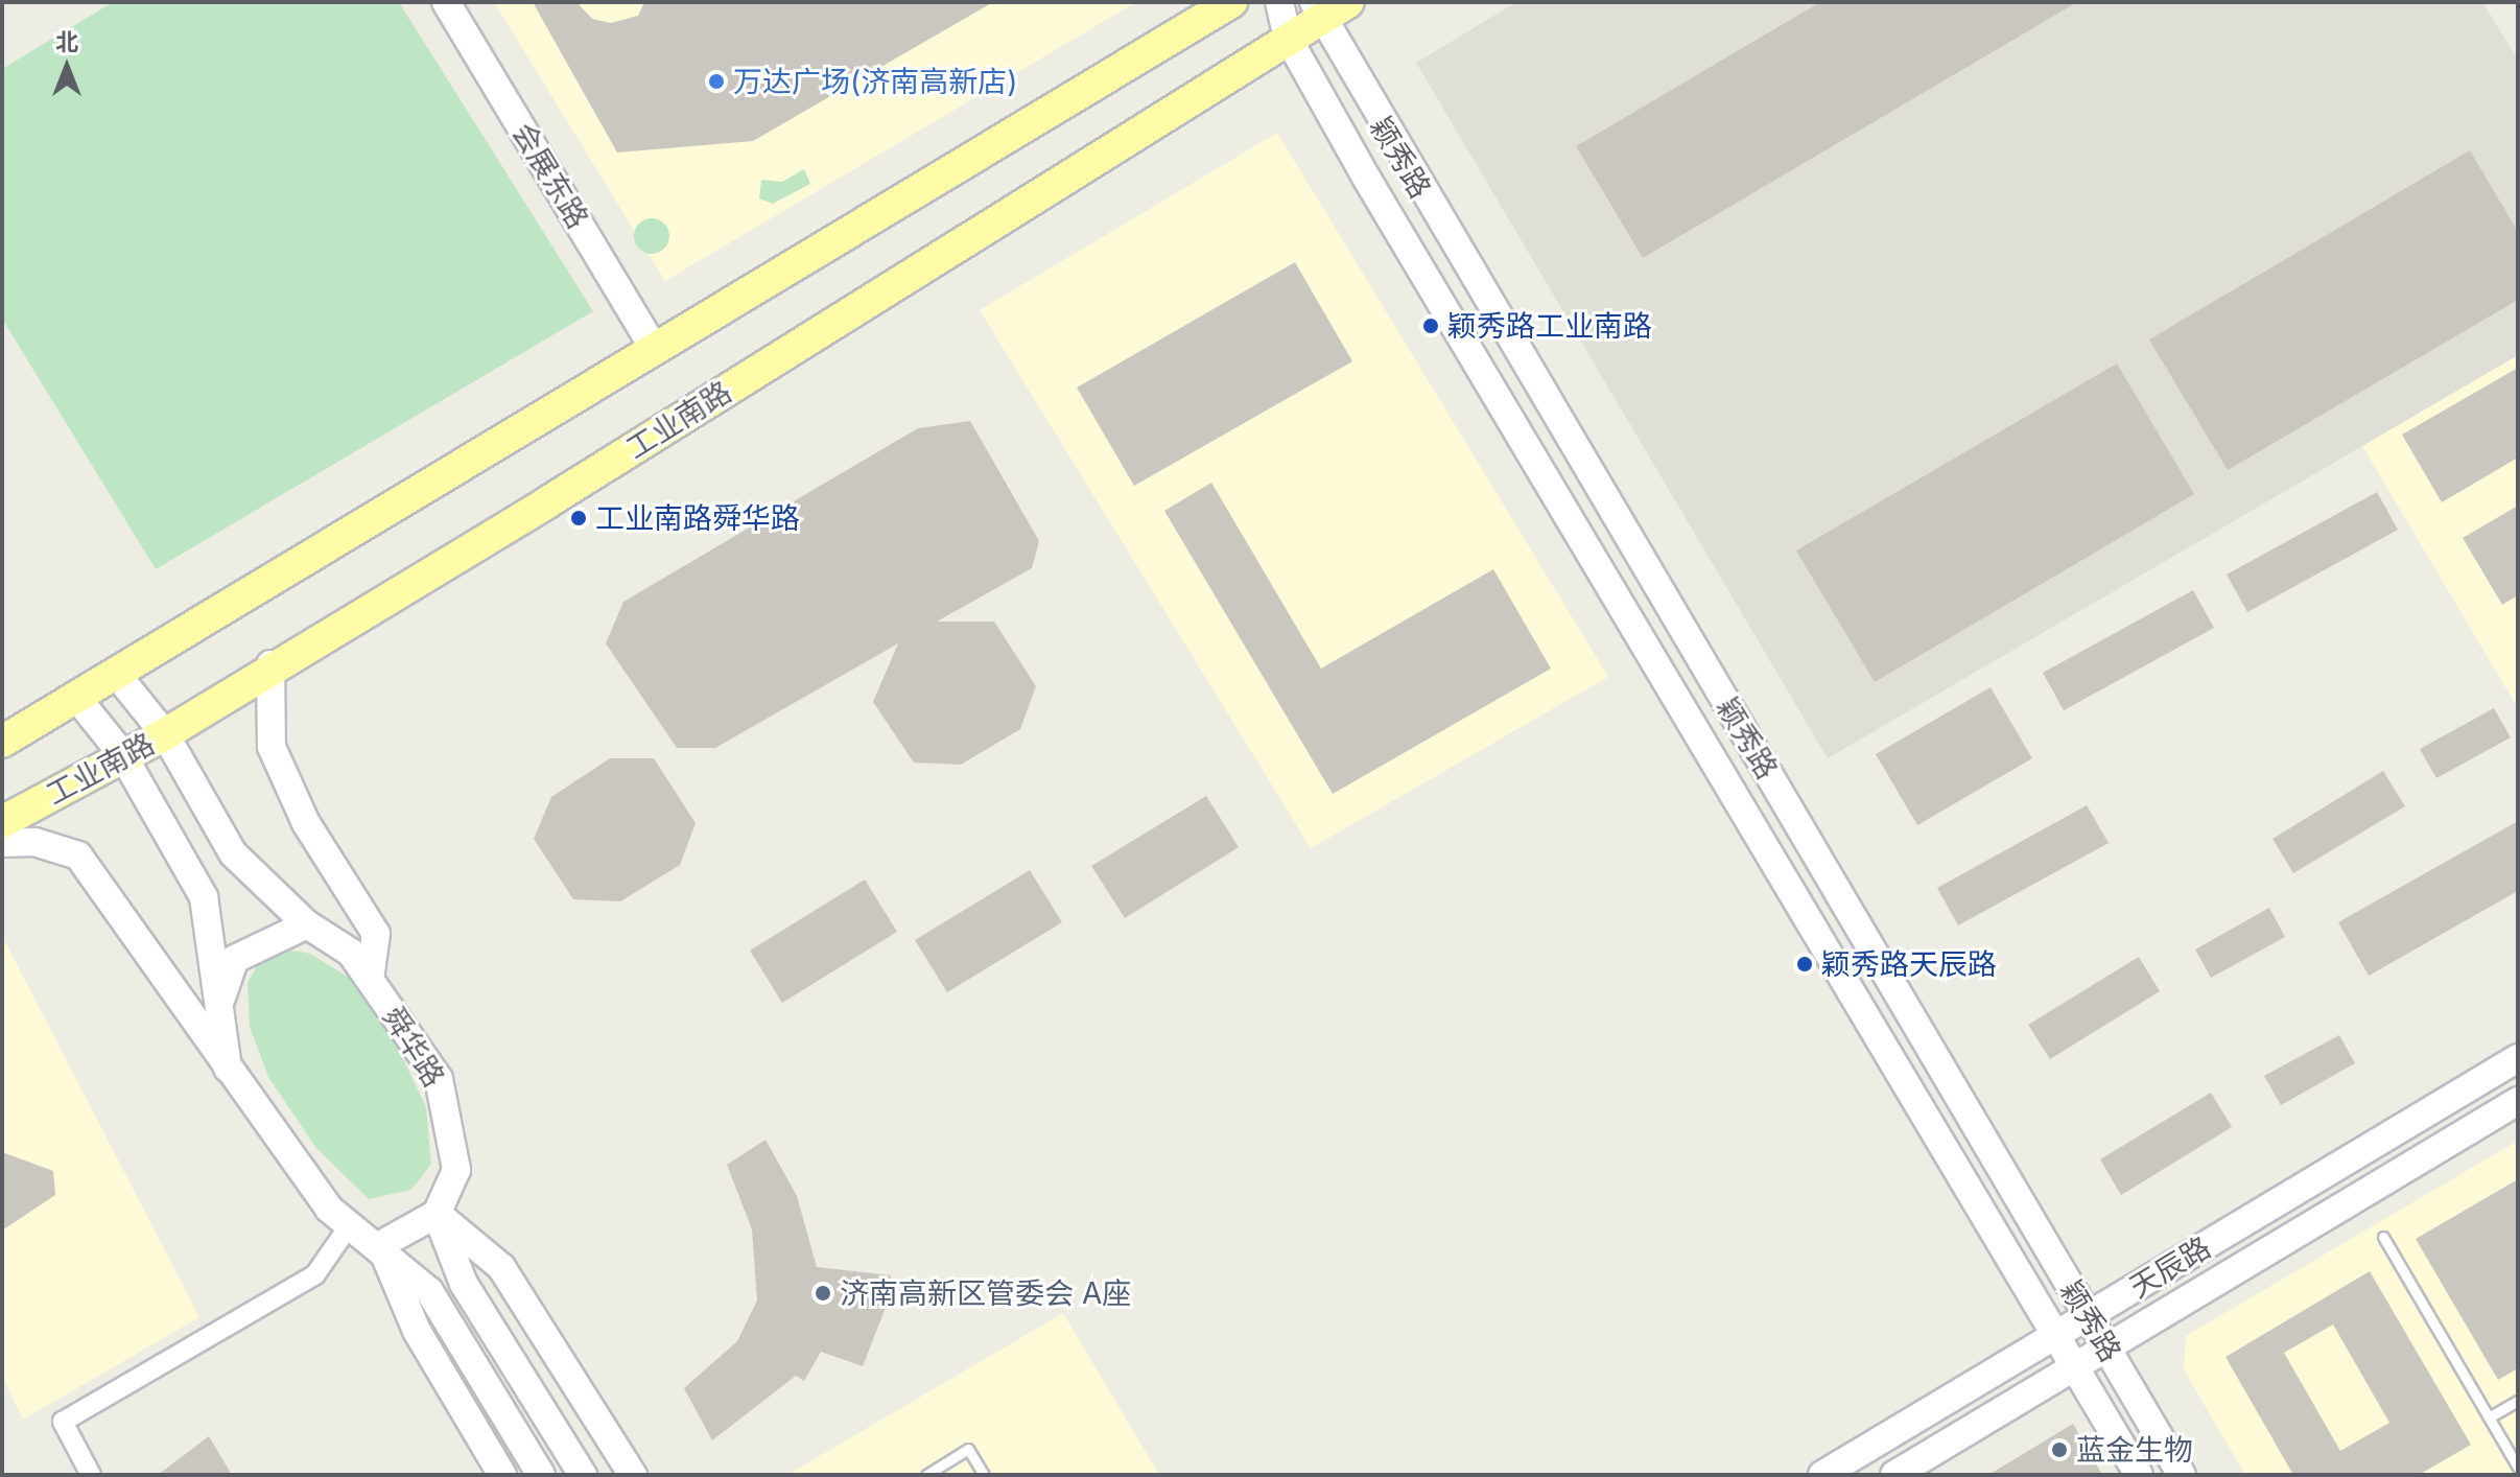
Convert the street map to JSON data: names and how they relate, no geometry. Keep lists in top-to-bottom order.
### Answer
{
  "streets": {
    "main road": [
      "颖秀路",
      "会展东路",
      "工业南路",
      "舜华路",
      "天辰路"
    ]
  },
  "crossings": [
    ["颖秀路", "工业南路"],
    ["颖秀路", "天辰路"],
    ["工业南路", "舜华路"]
  ],
  "places": [
    "万达广场(济南高新店)",
    "颖秀路工业南路",
    "工业南路舜华路",
    "颖秀路天辰路",
    "济南高新区管委会 A座",
    "蓝金生物"
  ],
  "north": "top"
}
